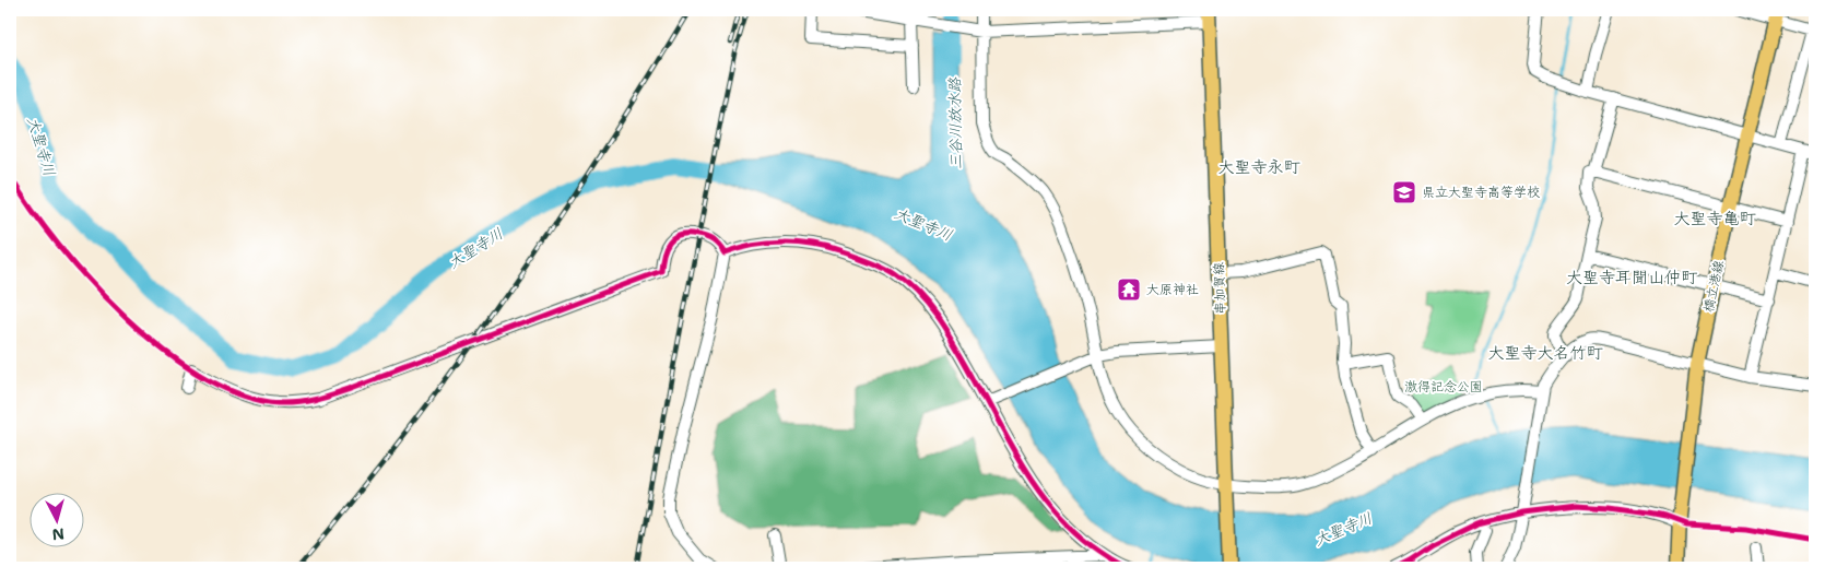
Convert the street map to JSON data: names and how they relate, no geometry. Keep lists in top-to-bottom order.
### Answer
{
  "streets": {
    "main road": ["橋立港線", "串加賀線"]
  },
  "districts": [
    "大聖寺永町",
    "大聖寺亀町",
    "大聖寺耳聞山仲町",
    "大聖寺大名竹町"
  ],
  "water": ["三谷川放水路", "大聖寺川"],
  "parks": ["激得記念公園"],
  "places": {
    "school or university": ["県立大聖寺高等学校"],
    "temple": ["大原神社"]
  },
  "north": "bottom"
}
